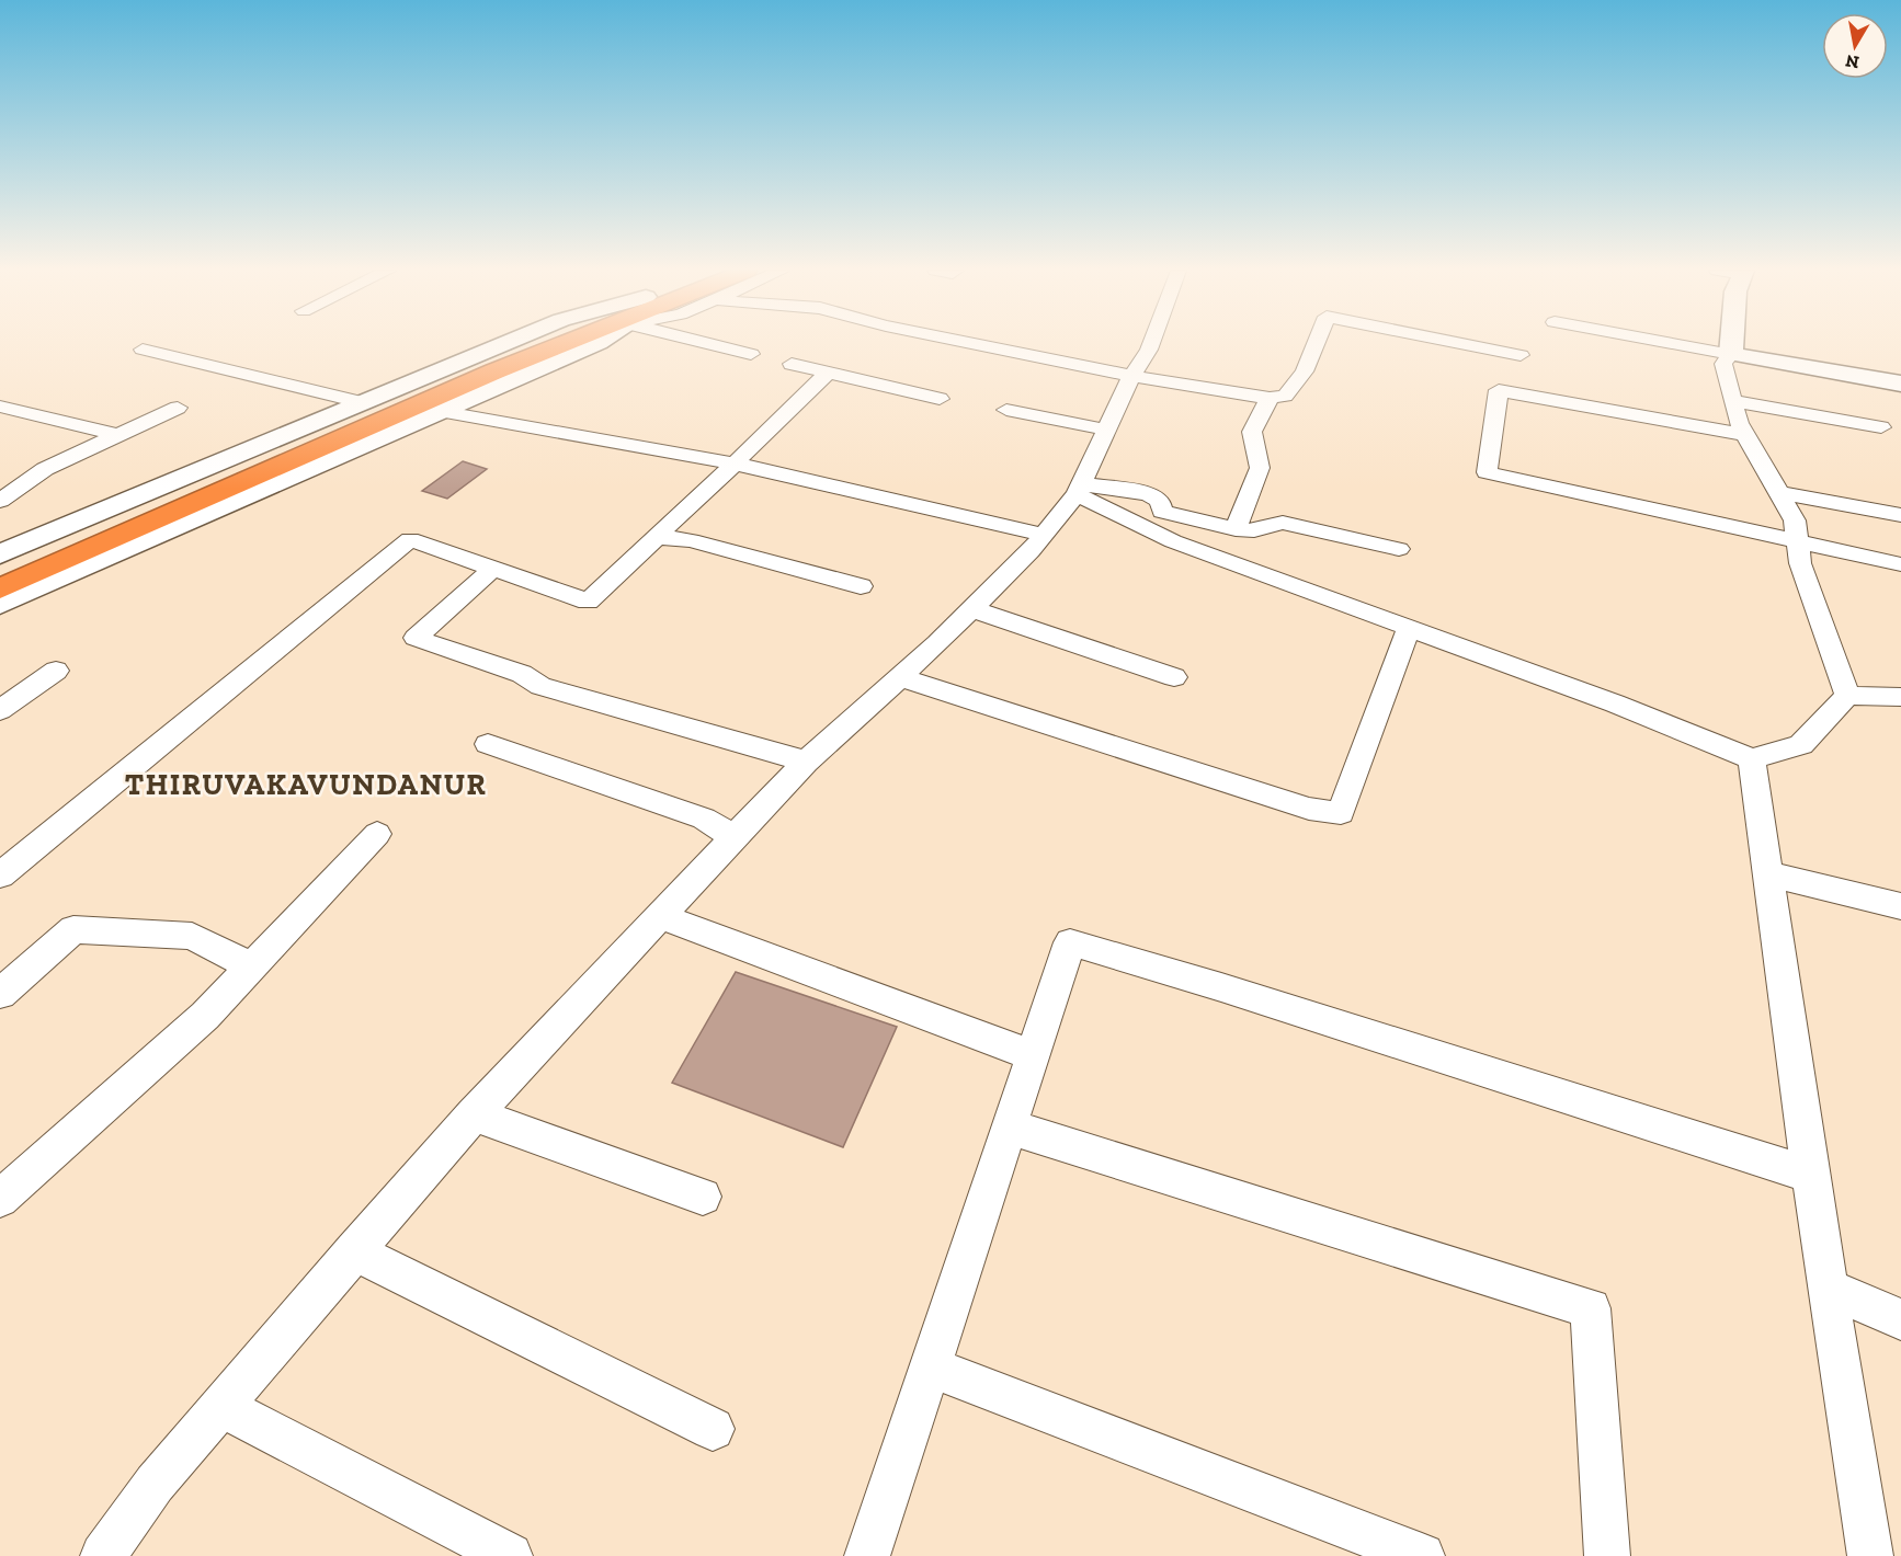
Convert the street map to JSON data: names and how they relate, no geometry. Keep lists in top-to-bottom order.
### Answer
{
  "districts": ["THIRUVAKAVUNDANUR"],
  "north": "bottom"
}
